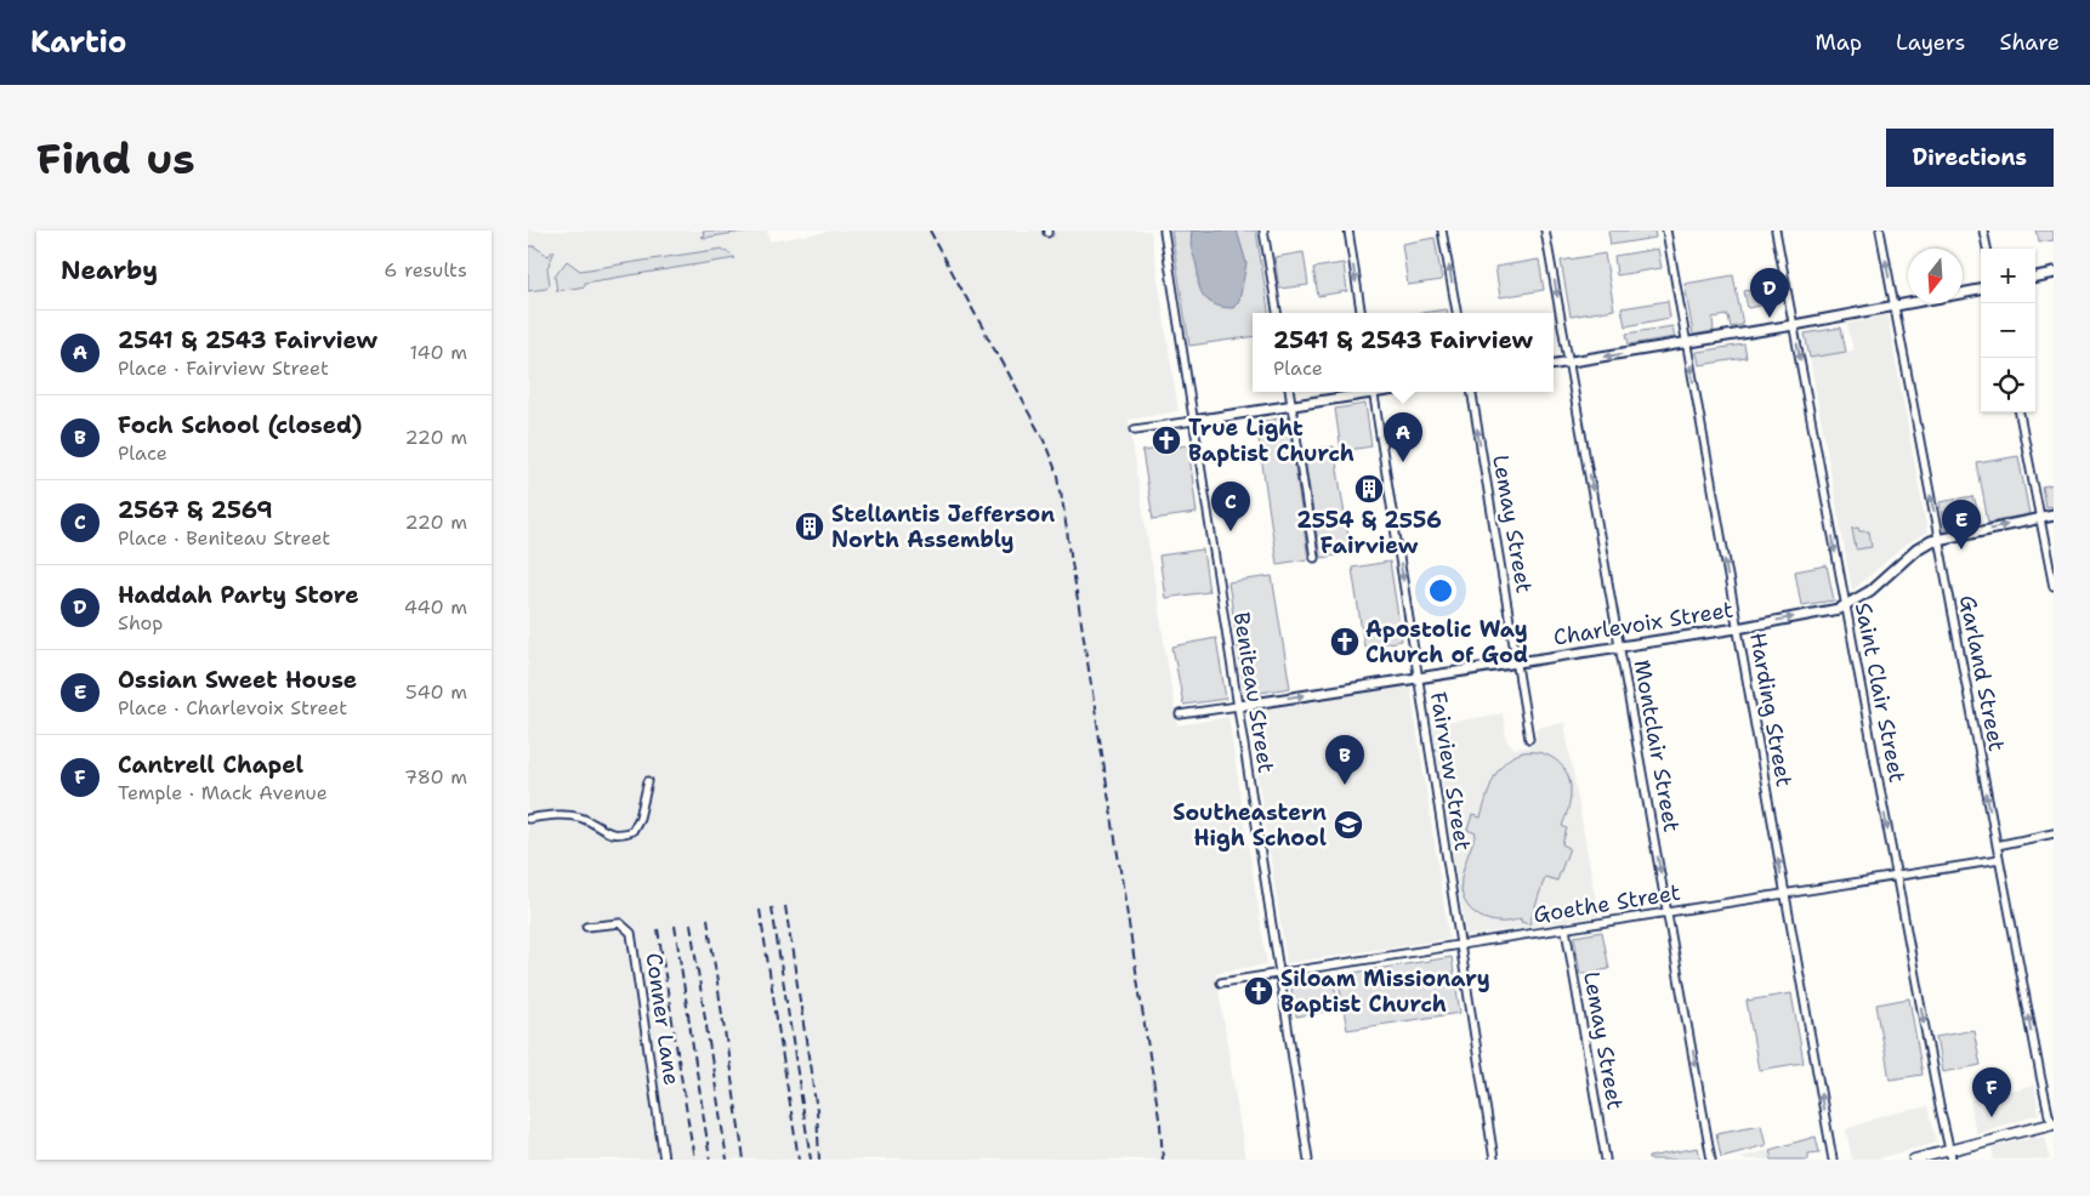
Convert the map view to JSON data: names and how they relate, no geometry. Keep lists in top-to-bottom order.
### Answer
{
  "streets": {
    "street": [
      "Lemay Street",
      "Charlevoix Street",
      "Garland Street",
      "Beniteau Street",
      "Saint Clair Street",
      "Harding Street",
      "Montclair Street",
      "Fairview Street",
      "Goethe Street",
      "Conner Lane"
    ]
  },
  "crossings": [
    ["Lemay Street", "Charlevoix Street"],
    ["Lemay Street", "Goethe Street"],
    ["Charlevoix Street", "Garland Street"],
    ["Charlevoix Street", "Beniteau Street"],
    ["Charlevoix Street", "Saint Clair Street"],
    ["Charlevoix Street", "Harding Street"],
    ["Charlevoix Street", "Montclair Street"],
    ["Charlevoix Street", "Fairview Street"],
    ["Garland Street", "Goethe Street"],
    ["Beniteau Street", "Goethe Street"],
    ["Saint Clair Street", "Goethe Street"],
    ["Harding Street", "Goethe Street"],
    ["Montclair Street", "Goethe Street"],
    ["Fairview Street", "Goethe Street"]
  ],
  "one_way": [
    "Lemay Street",
    "Charlevoix Street",
    "Garland Street",
    "Saint Clair Street",
    "Harding Street",
    "Montclair Street",
    "Fairview Street"
  ],
  "places": {
    "church": ["True Light Baptist Church", "Apostolic Way Church of God", "Siloam Missionary Baptist Church"],
    "building": ["2554 & 2556 Fairview", "Stellantis Jefferson North Assembly"],
    "school or university": ["Southeastern High School"]
  },
  "north": "bottom",
  "page": {
    "header": "Kartio",
    "nav": ["Map", "Layers", "Share"],
    "buttons": "Directions",
    "title": "Find us",
    "heading": ["Nearby", "6 results"],
    "map_buttons": ["+", "−"],
    "pins": [
      "D",
      "A",
      "C",
      "E",
      "B",
      "F"
    ],
    "list": [
      {
        "mark": "A",
        "name": "2541 & 2543 Fairview",
        "note": "Place · Fairview Street",
        "value": "140 m"
      },
      {
        "mark": "B",
        "name": "Foch School (closed)",
        "note": "Place",
        "value": "220 m"
      },
      {
        "mark": "C",
        "name": "2567 & 2569",
        "note": "Place · Beniteau Street",
        "value": "220 m"
      },
      {
        "mark": "D",
        "name": "Haddah Party Store",
        "note": "Shop",
        "value": "440 m"
      },
      {
        "mark": "E",
        "name": "Ossian Sweet House",
        "note": "Place · Charlevoix Street",
        "value": "540 m"
      },
      {
        "mark": "F",
        "name": "Cantrell Chapel",
        "note": "Temple · Mack Avenue",
        "value": "780 m"
      }
    ],
    "popup": ["2541 & 2543 Fairview", "Place"]
  }
}
